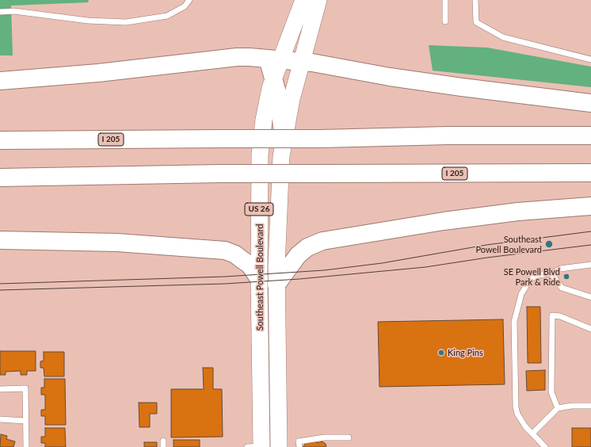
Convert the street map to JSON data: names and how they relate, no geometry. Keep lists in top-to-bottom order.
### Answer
{
  "streets": {
    "highway": ["I 205"],
    "main road": ["US 26", "Southeast Powell Boulevard"]
  },
  "places": ["Southeast Powell Boulevard", "SE Powell Blvd Park & Ride", "King Pins"]
}
